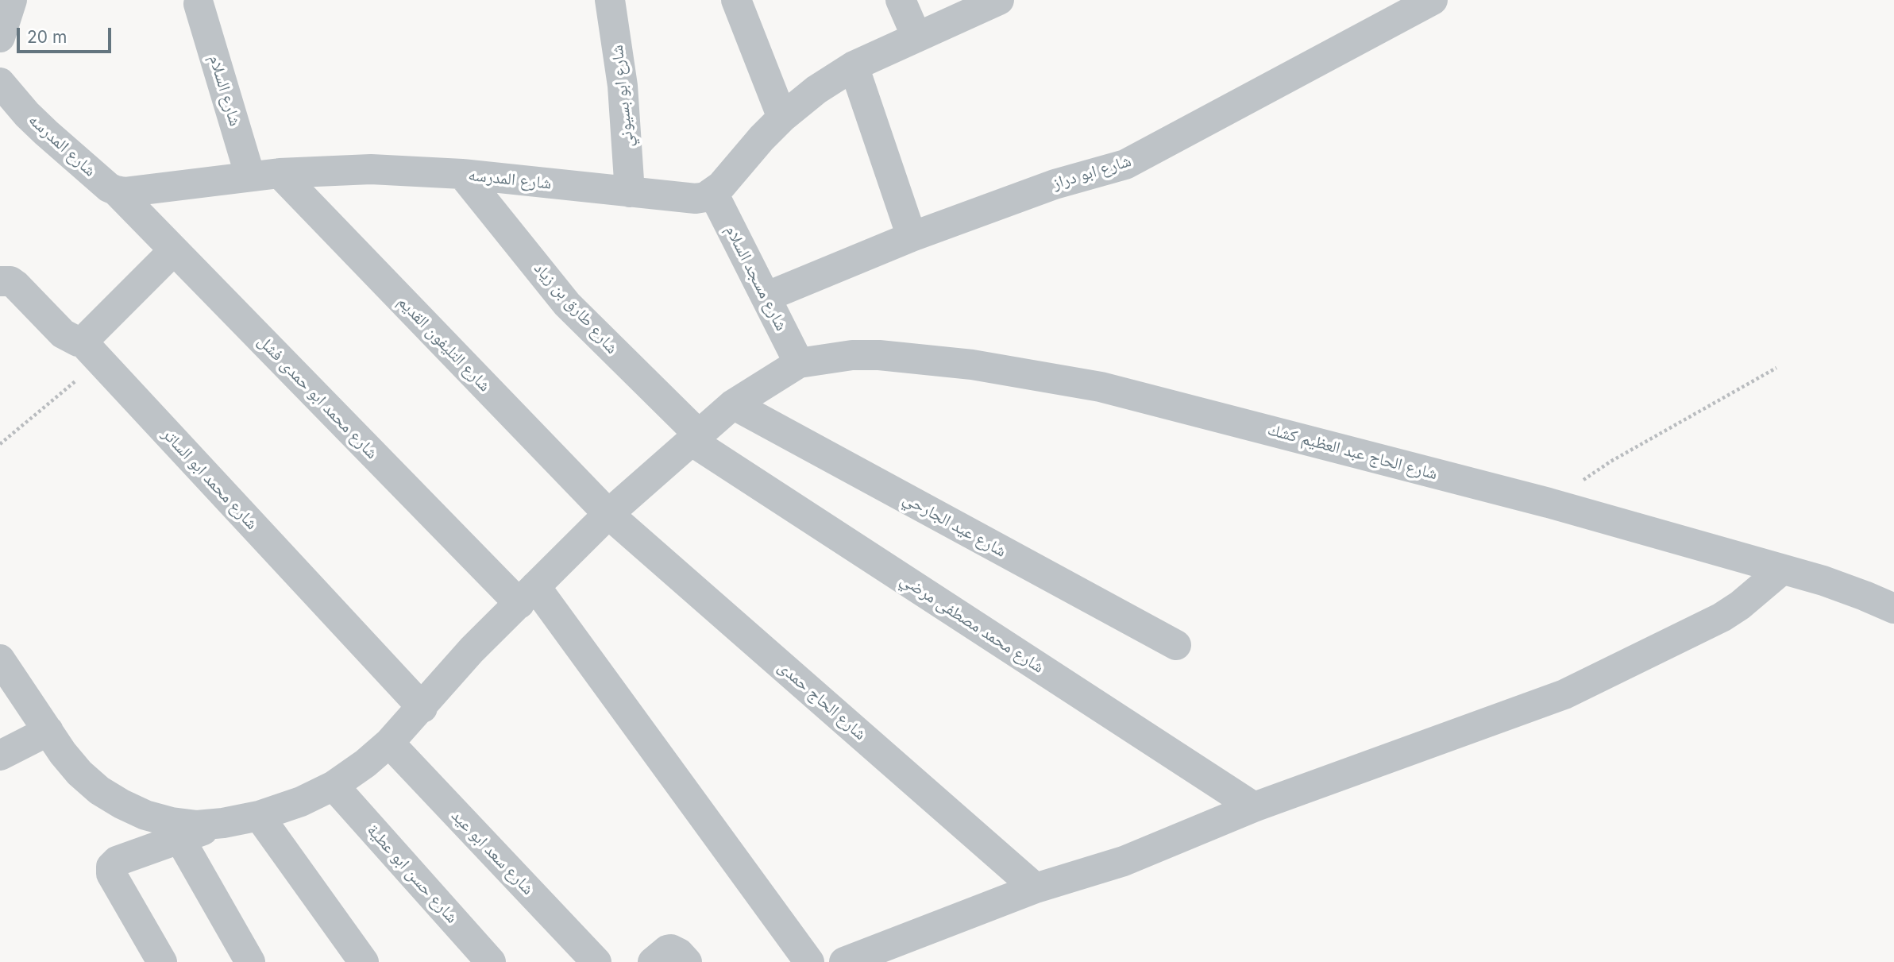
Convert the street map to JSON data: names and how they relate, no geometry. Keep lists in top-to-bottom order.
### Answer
{
  "streets": {
    "street": [
      "شارع السلام",
      "شارع ابو بسيوني",
      "شارع المدرسه",
      "شارع ابو دراز",
      "شارع مسجد السلام",
      "شارع طارق بن زياد",
      "شارع التليفون القديم",
      "شارع محمد ابو حمدى فشل",
      "شارع الحاج عبد العظيم كشك",
      "شارع محمد ابو الساتر",
      "شارع عيد الجارحي",
      "شارع محمد مصطفى مرضي",
      "شارع الحاج حمدى",
      "شارع سعد ابو عيد",
      "شارع حسن ابو عطية"
    ]
  },
  "crossings": [
    ["شارع السلام", "شارع المدرسه"],
    ["شارع السلام", "شارع التليفون القديم"],
    ["شارع ابو بسيوني", "شارع المدرسه"],
    ["شارع المدرسه", "شارع مسجد السلام"],
    ["شارع المدرسه", "شارع طارق بن زياد"],
    ["شارع المدرسه", "شارع التليفون القديم"],
    ["شارع المدرسه", "شارع محمد ابو حمدى فشل"],
    ["شارع ابو دراز", "شارع مسجد السلام"],
    ["شارع مسجد السلام", "شارع الحاج عبد العظيم كشك"],
    ["شارع طارق بن زياد", "شارع محمد مصطفى مرضي"],
    ["شارع التليفون القديم", "شارع الحاج حمدى"]
  ],
  "scale_bar": "20 m"
}
